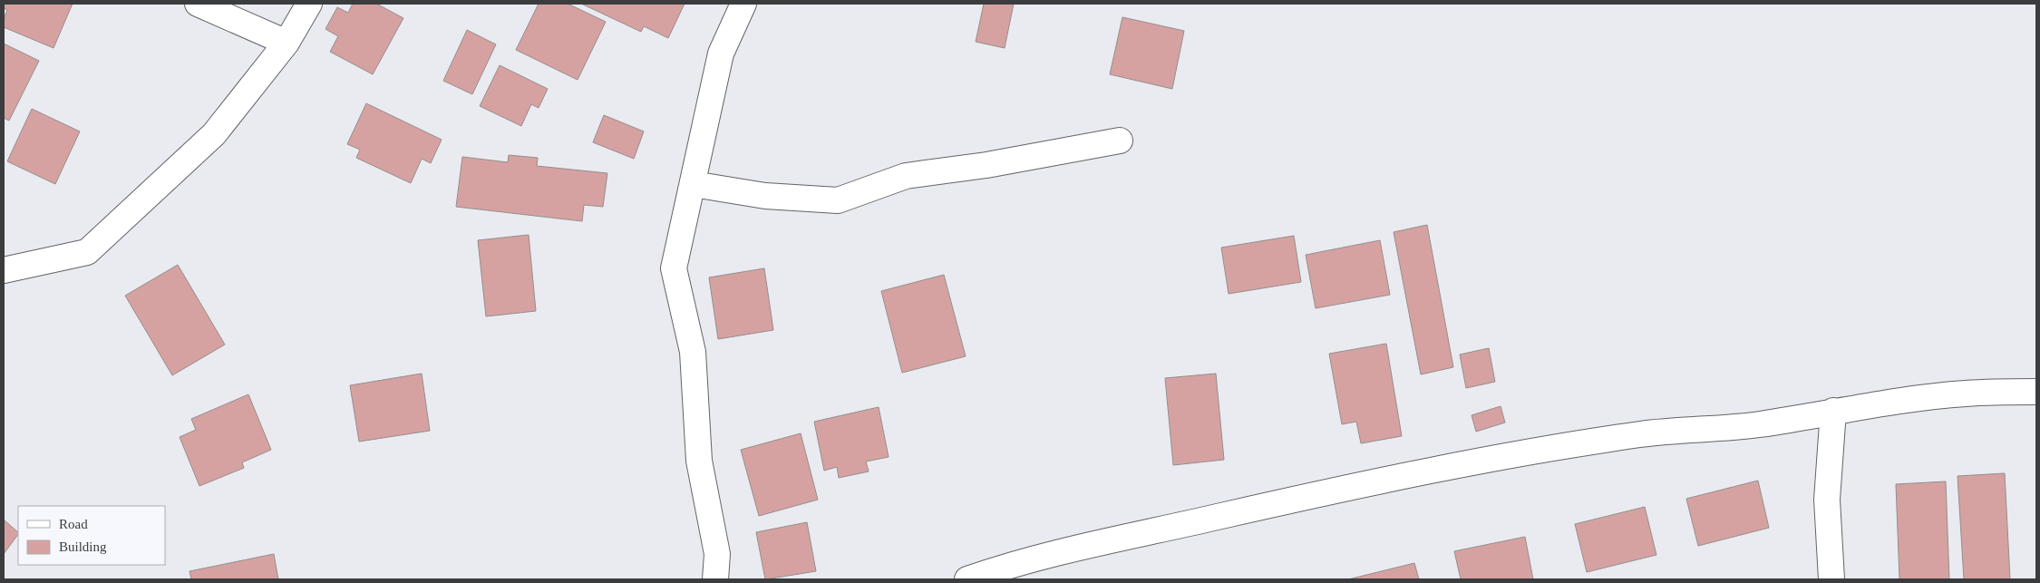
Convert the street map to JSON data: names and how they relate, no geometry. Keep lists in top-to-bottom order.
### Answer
{
  "legend": ["Road", "Building"]
}
